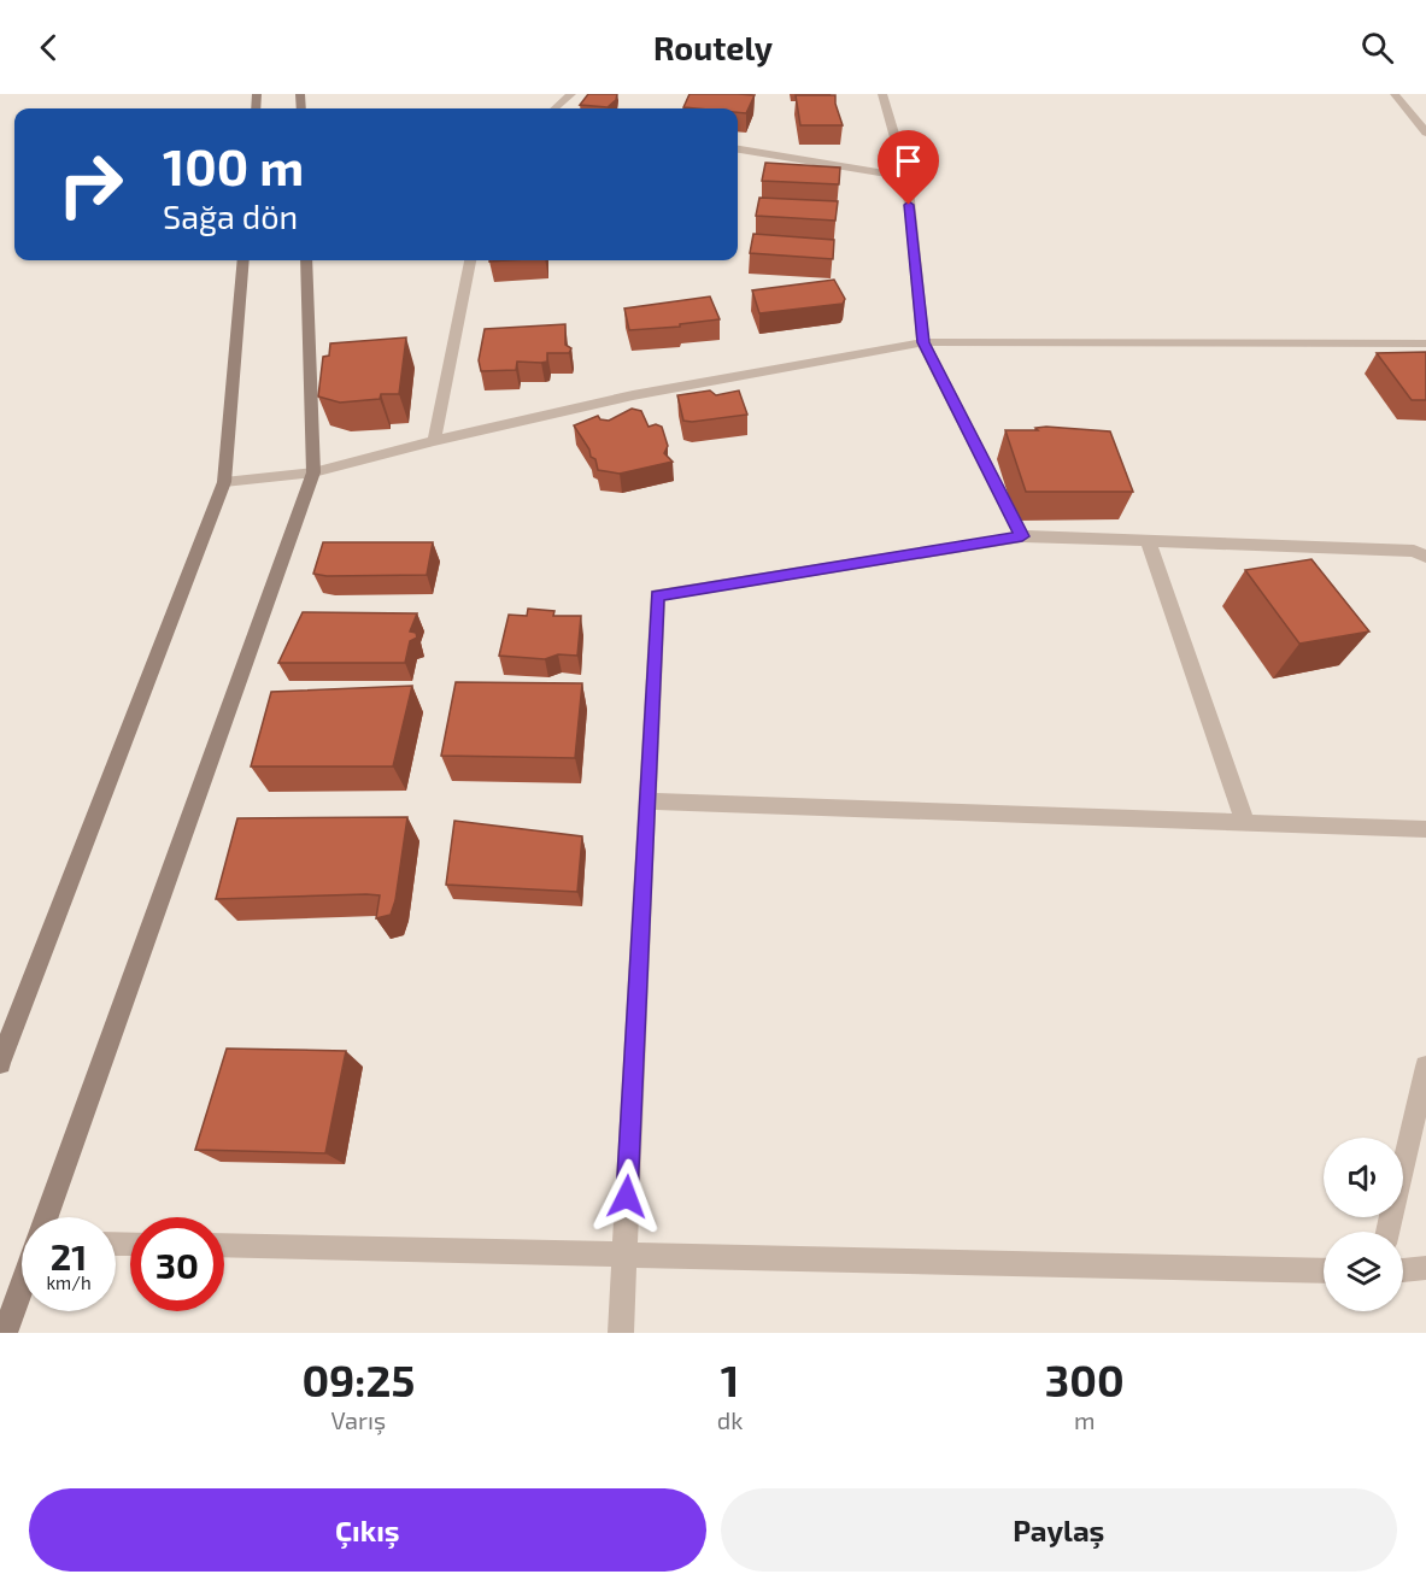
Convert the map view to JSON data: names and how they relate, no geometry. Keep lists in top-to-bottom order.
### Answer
{
  "page": {
    "header": "Routely",
    "turn": ["100 m", "Sağa dön"],
    "speed": "21 km/h",
    "limit": "30",
    "eta": [
      "09:25",
      "Varış",
      "1",
      "dk",
      "300",
      "m"
    ],
    "buttons": ["Çıkış", "Paylaş"]
  }
}
